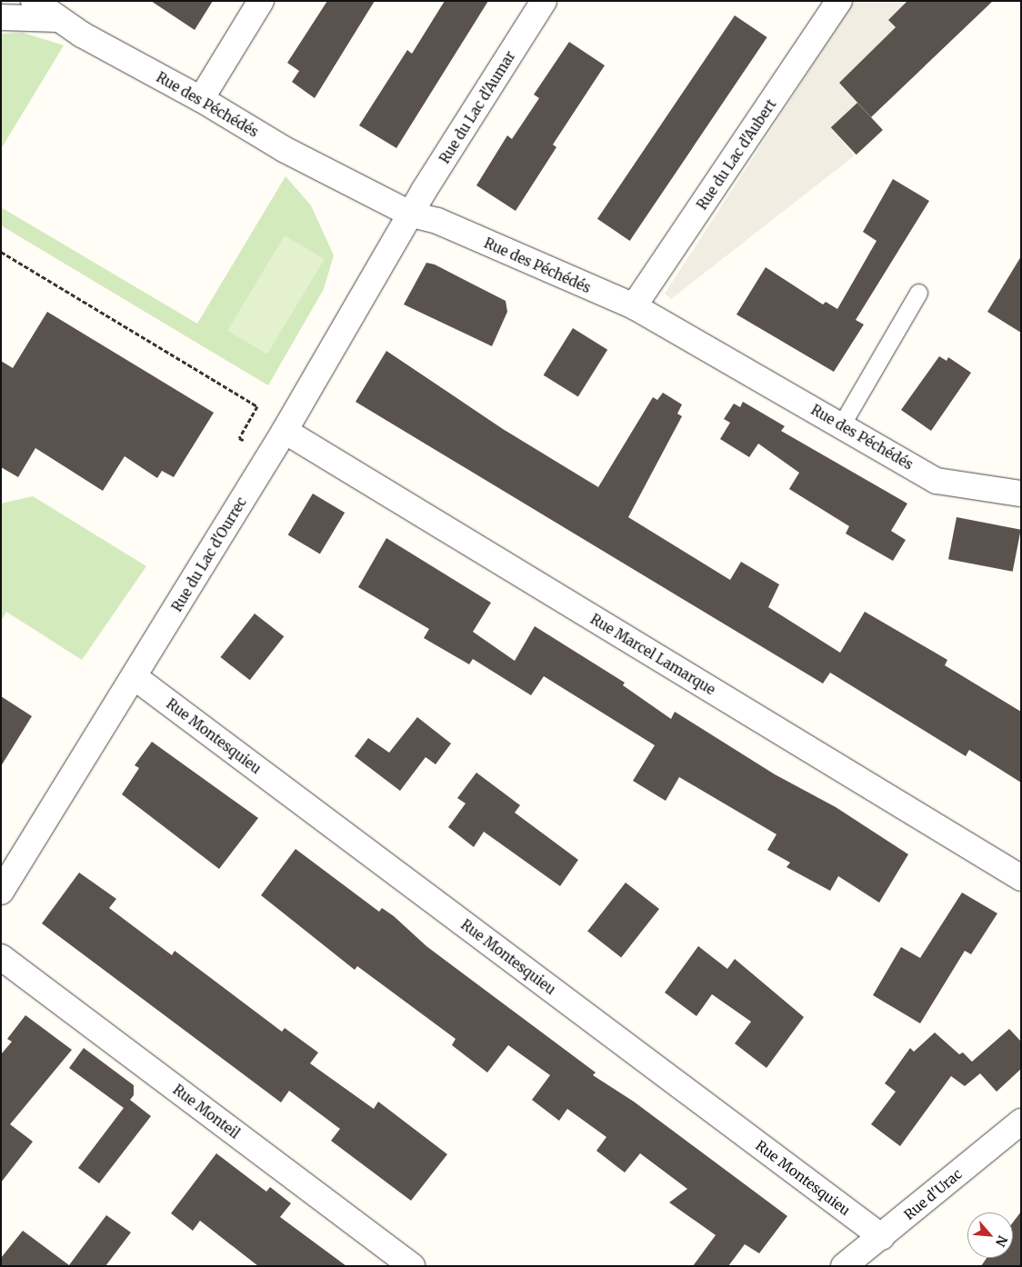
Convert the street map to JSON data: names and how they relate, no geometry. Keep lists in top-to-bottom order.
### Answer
{
  "streets": {
    "street": [
      "Rue des Péchédés",
      "Rue du Lac d'Aumar",
      "Rue du Lac d'Aubert",
      "Rue du Lac d'Ourrec",
      "Rue Marcel Lamarque",
      "Rue Montesquieu",
      "Rue Monteil",
      "Rue d'Urac"
    ]
  },
  "crossings": [
    ["Rue des Péchédés", "Rue du Lac d'Aumar"],
    ["Rue des Péchédés", "Rue du Lac d'Aubert"],
    ["Rue des Péchédés", "Rue du Lac d'Ourrec"],
    ["Rue du Lac d'Aumar", "Rue du Lac d'Ourrec"],
    ["Rue du Lac d'Ourrec", "Rue Marcel Lamarque"],
    ["Rue du Lac d'Ourrec", "Rue Montesquieu"],
    ["Rue Montesquieu", "Rue d'Urac"]
  ],
  "north": "bottom right"
}
